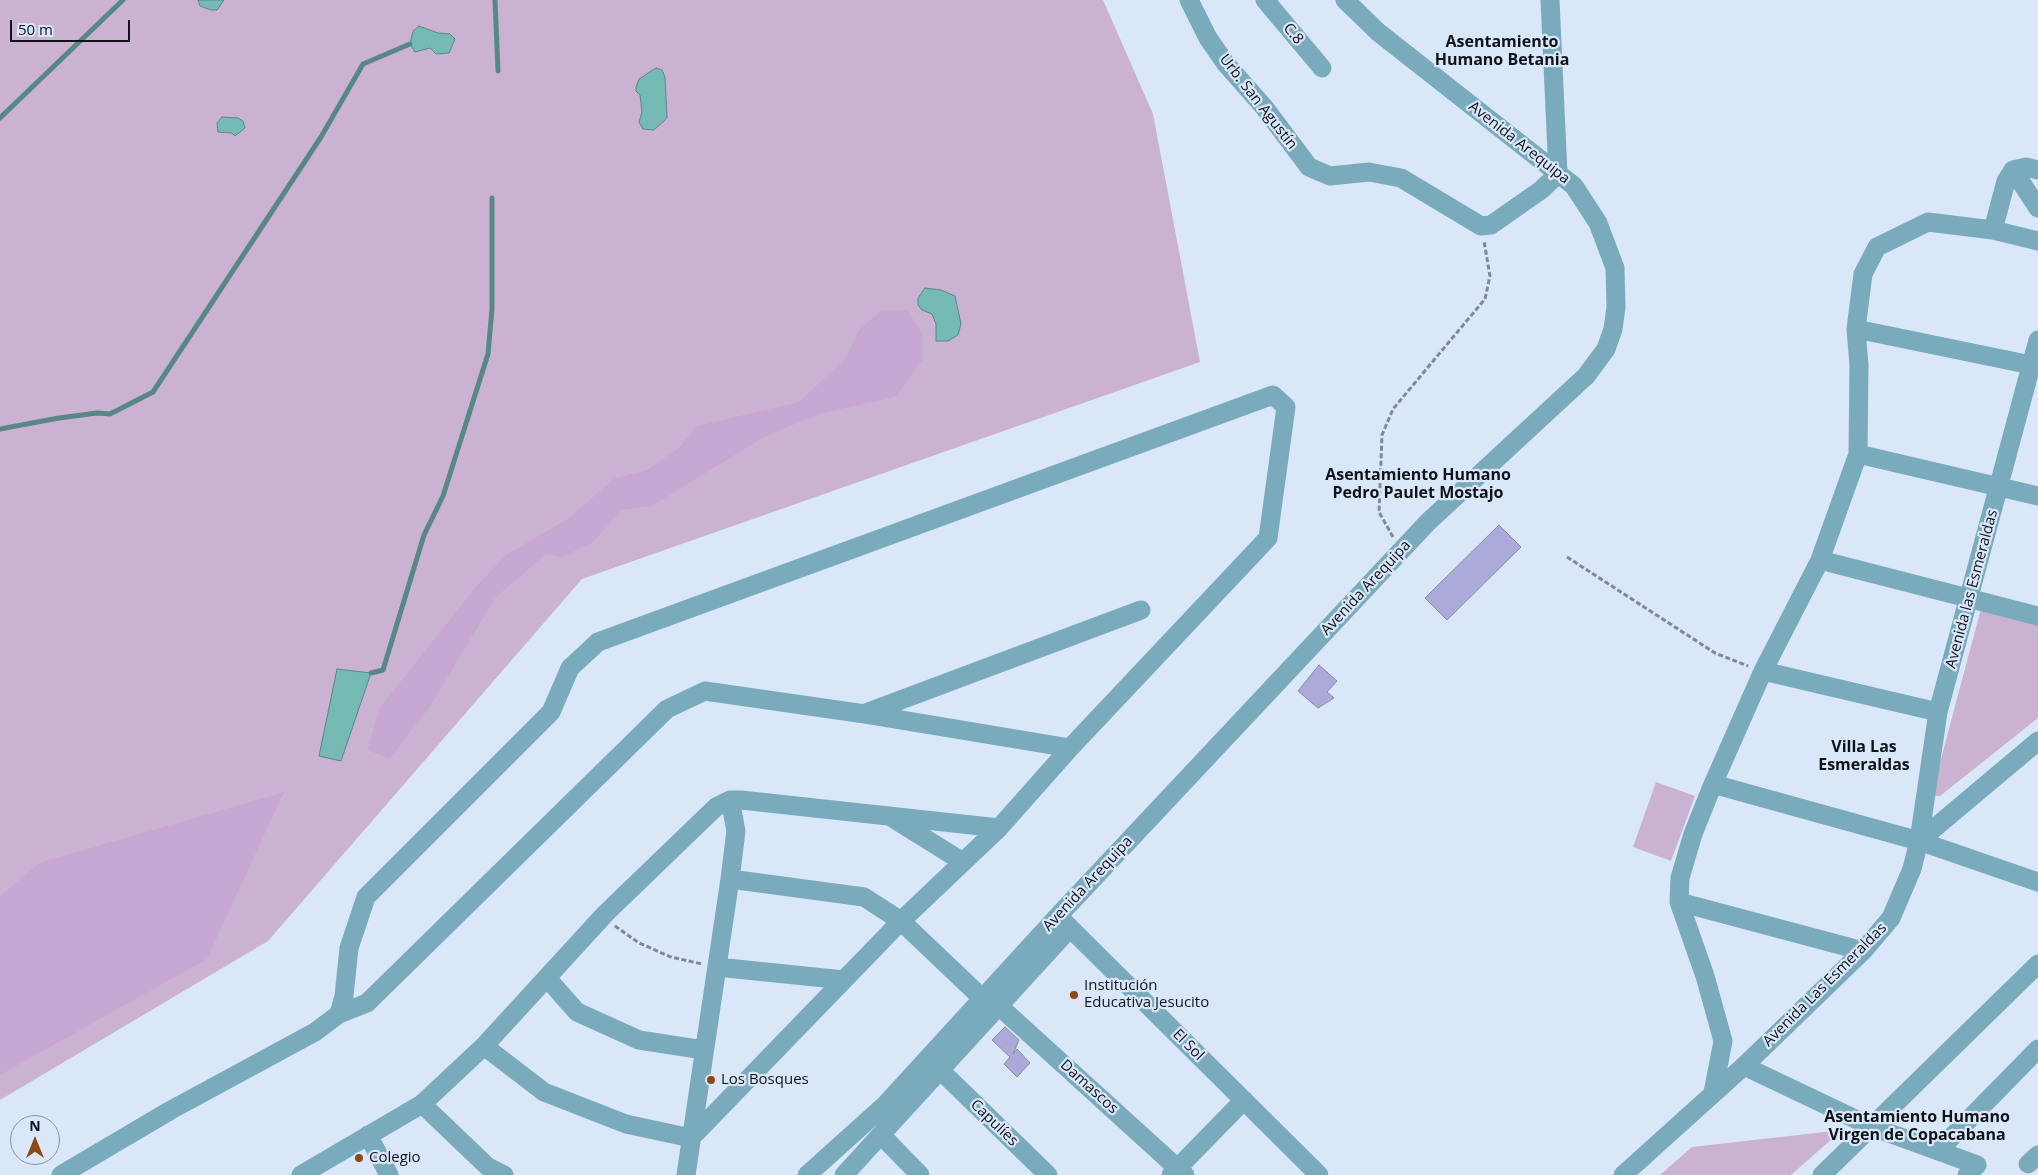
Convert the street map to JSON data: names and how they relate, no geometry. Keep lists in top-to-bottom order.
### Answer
{
  "streets": {
    "street": [
      "C.8",
      "Urb. San Agustín",
      "Avenida Arequipa",
      "Avenida las Esmeraldas",
      "Avenida Las Esmeraldas",
      "El Sol",
      "Damascos",
      "Capulíes"
    ]
  },
  "crossings": [
    ["Avenida Arequipa", "El Sol"],
    ["Avenida Arequipa", "Damascos"],
    ["Avenida las Esmeraldas", "Avenida Las Esmeraldas"]
  ],
  "districts": [
    "Asentamiento Humano Betania",
    "Asentamiento Humano Pedro Paulet Mostajo",
    "Villa Las Esmeraldas",
    "Asentamiento Humano Virgen de Copacabana"
  ],
  "places": ["Institución Educativa Jesucito", "Los Bosques", "Colegio"],
  "scale_bar": "50 m",
  "north": "top"
}
